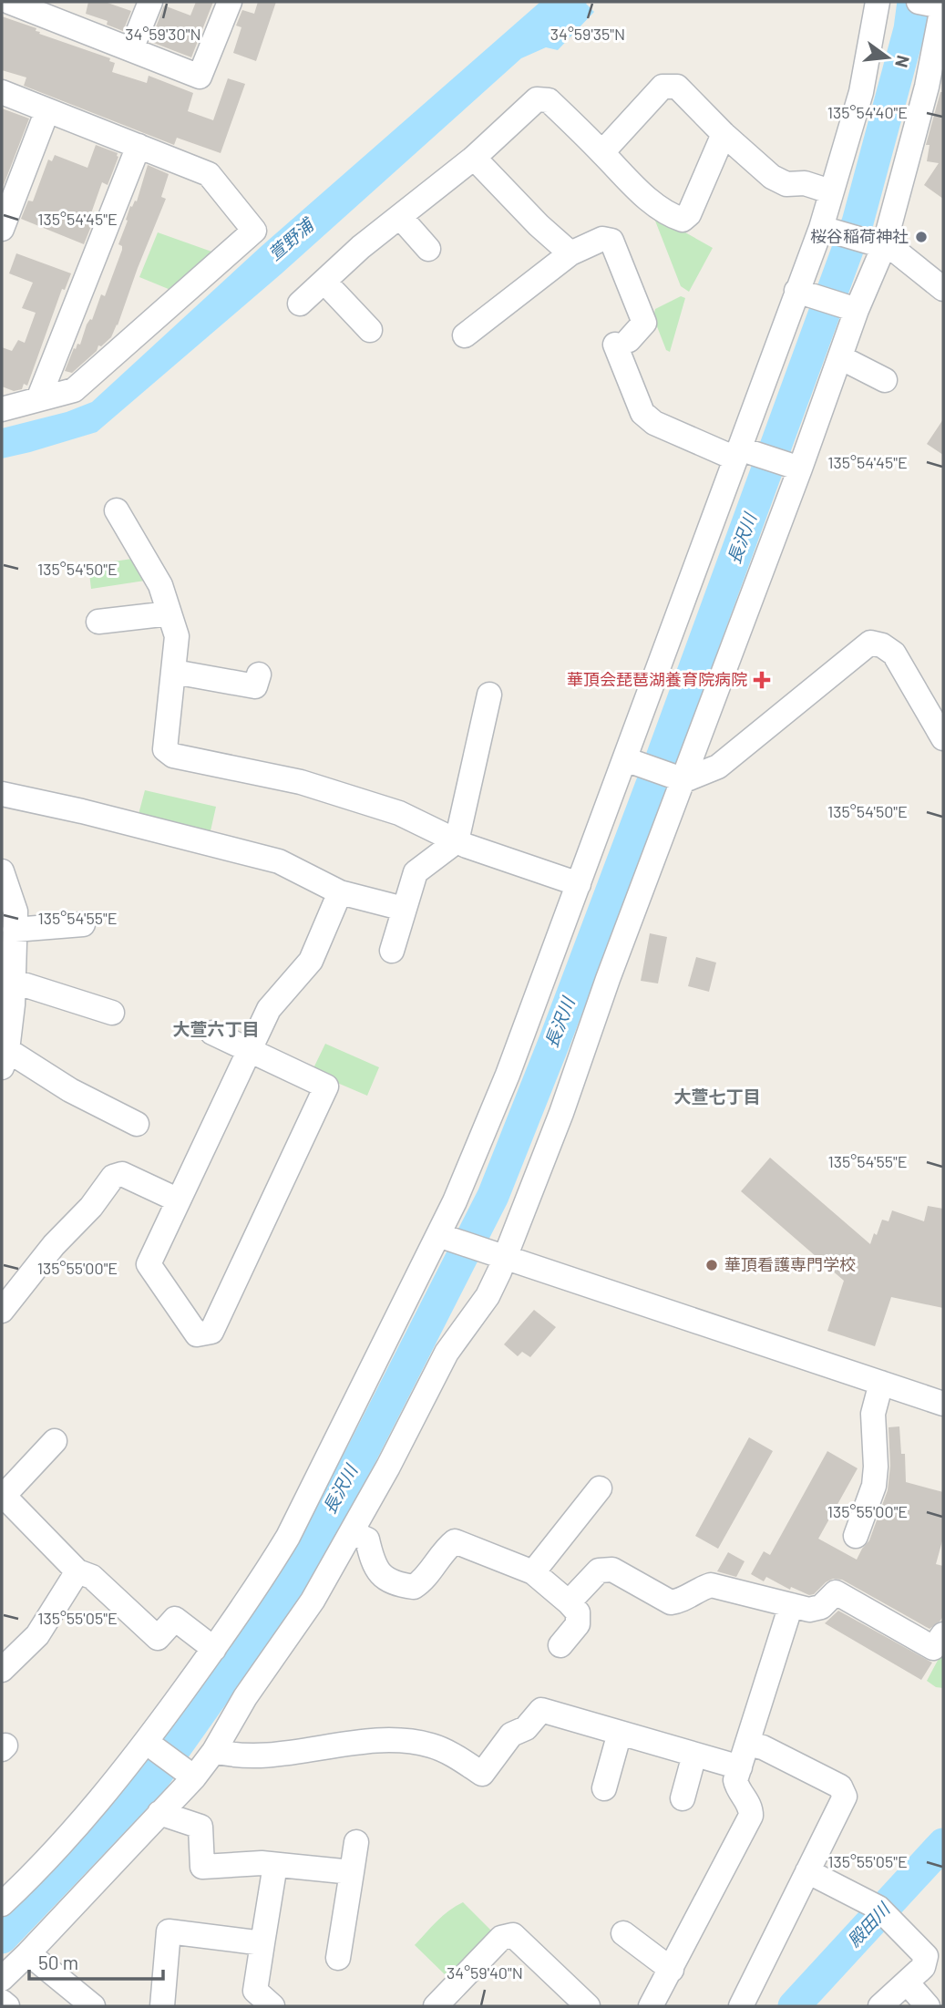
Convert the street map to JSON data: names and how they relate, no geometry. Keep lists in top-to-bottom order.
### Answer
{
  "districts": ["大萱六丁目", "大萱七丁目"],
  "water": ["萱野浦", "長沢川", "殿田川"],
  "places": {
    "other": ["桜谷稲荷神社", "華頂看護専門学校"],
    "health": ["華頂会琵琶湖養育院病院"]
  },
  "scale_bar": "50 m",
  "north": "right",
  "coordinates": [
    "34°59'30\"N",
    "34°59'35\"N",
    "135°54'40\"E",
    "135°54'45\"E",
    "135°54'50\"E",
    "135°54'55\"E",
    "135°55'00\"E",
    "135°55'05\"E",
    "34°59'40\"N"
  ]
}
